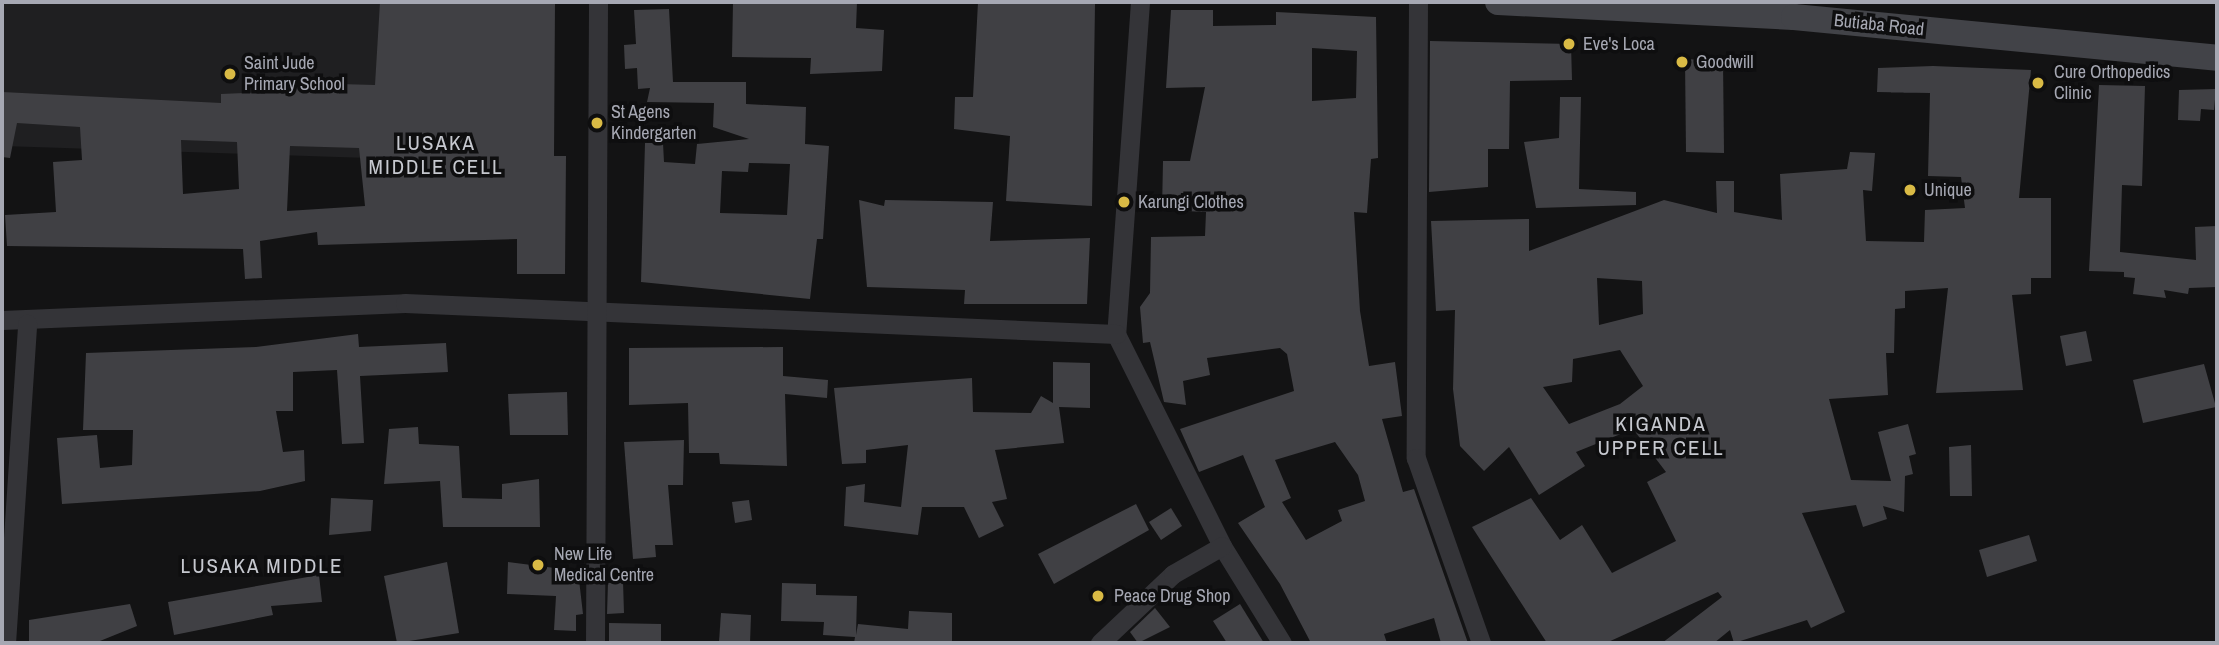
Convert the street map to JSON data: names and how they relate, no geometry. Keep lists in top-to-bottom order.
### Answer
{
  "streets": {
    "main road": ["Butiaba Road"]
  },
  "districts": ["LUSAKA MIDDLE CELL", "KIGANDA UPPER CELL", "LUSAKA MIDDLE"],
  "places": [
    "Eve's Loca",
    "Goodwill",
    "Saint Jude Primary School",
    "Cure Orthopedics Clinic",
    "St Agens Kindergarten",
    "Unique",
    "Karungi Clothes",
    "New Life Medical Centre",
    "Peace Drug Shop"
  ]
}
